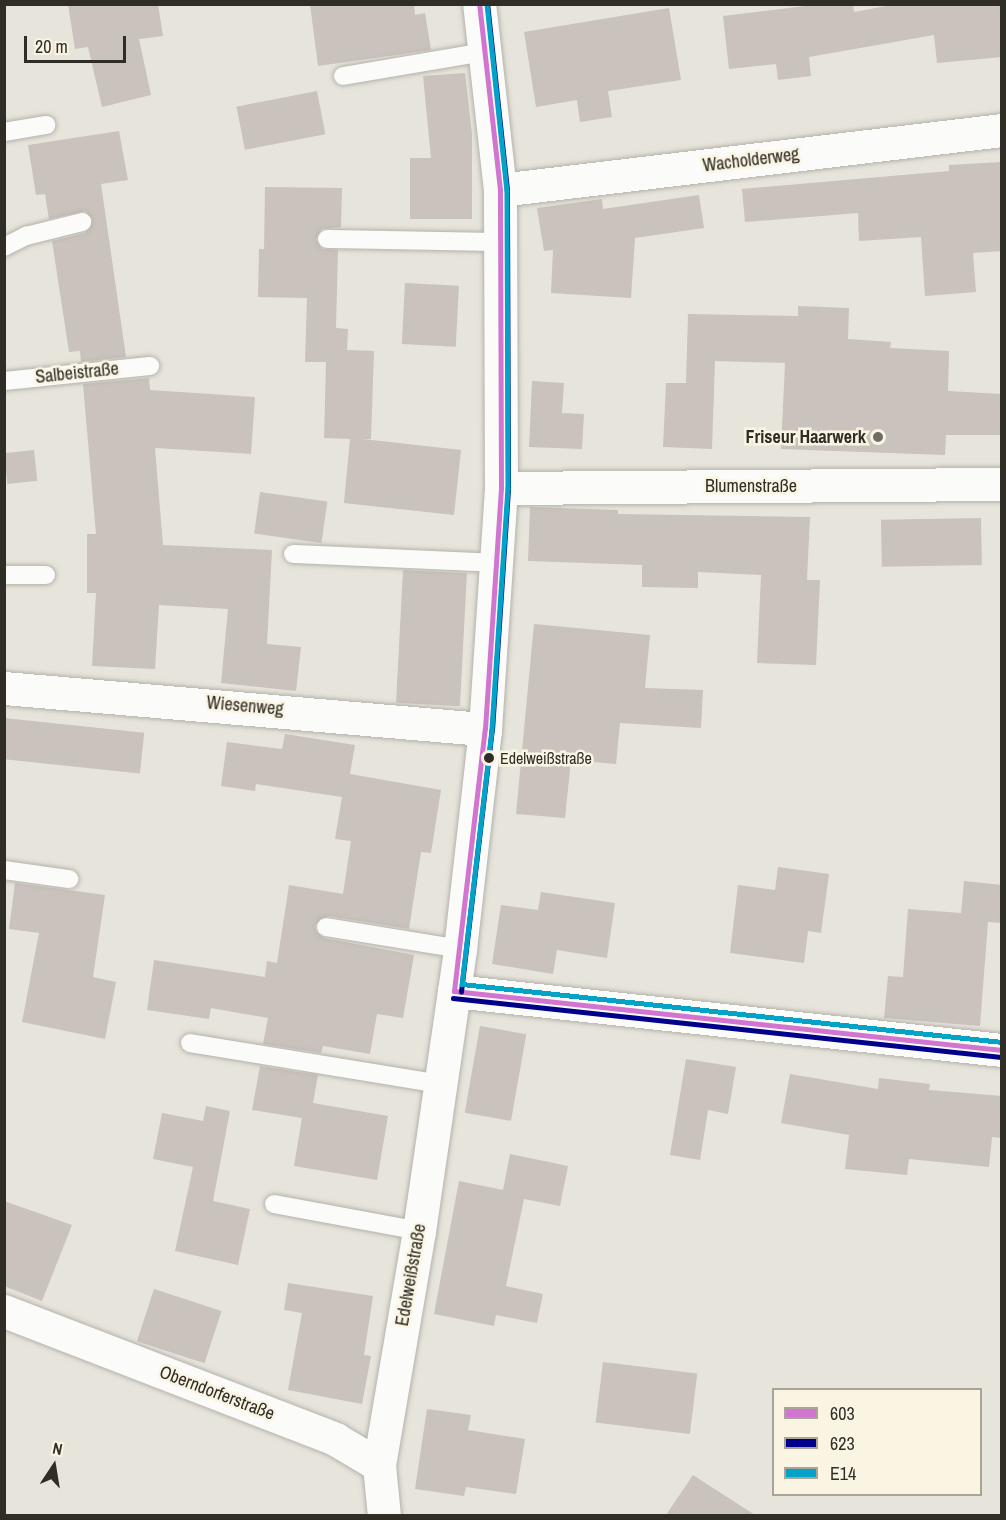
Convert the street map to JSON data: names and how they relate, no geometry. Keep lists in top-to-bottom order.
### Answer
{
  "streets": {
    "street": [
      "Wacholderweg",
      "Blumenstraße",
      "Wiesenweg",
      "Edelweißstraße",
      "Oberndorferstraße"
    ],
    "lane": ["Salbeistraße"]
  },
  "crossings": [
    ["Wacholderweg", "Edelweißstraße"],
    ["Blumenstraße", "Edelweißstraße"],
    ["Wiesenweg", "Edelweißstraße"],
    ["Edelweißstraße", "Oberndorferstraße"]
  ],
  "places": ["Friseur Haarwerk", "Edelweißstraße"],
  "lines": ["transit line 603", "transit line 623", "transit line E14"],
  "legend": ["603", "623", "E14"],
  "scale_bar": "20 m",
  "north": "top"
}
